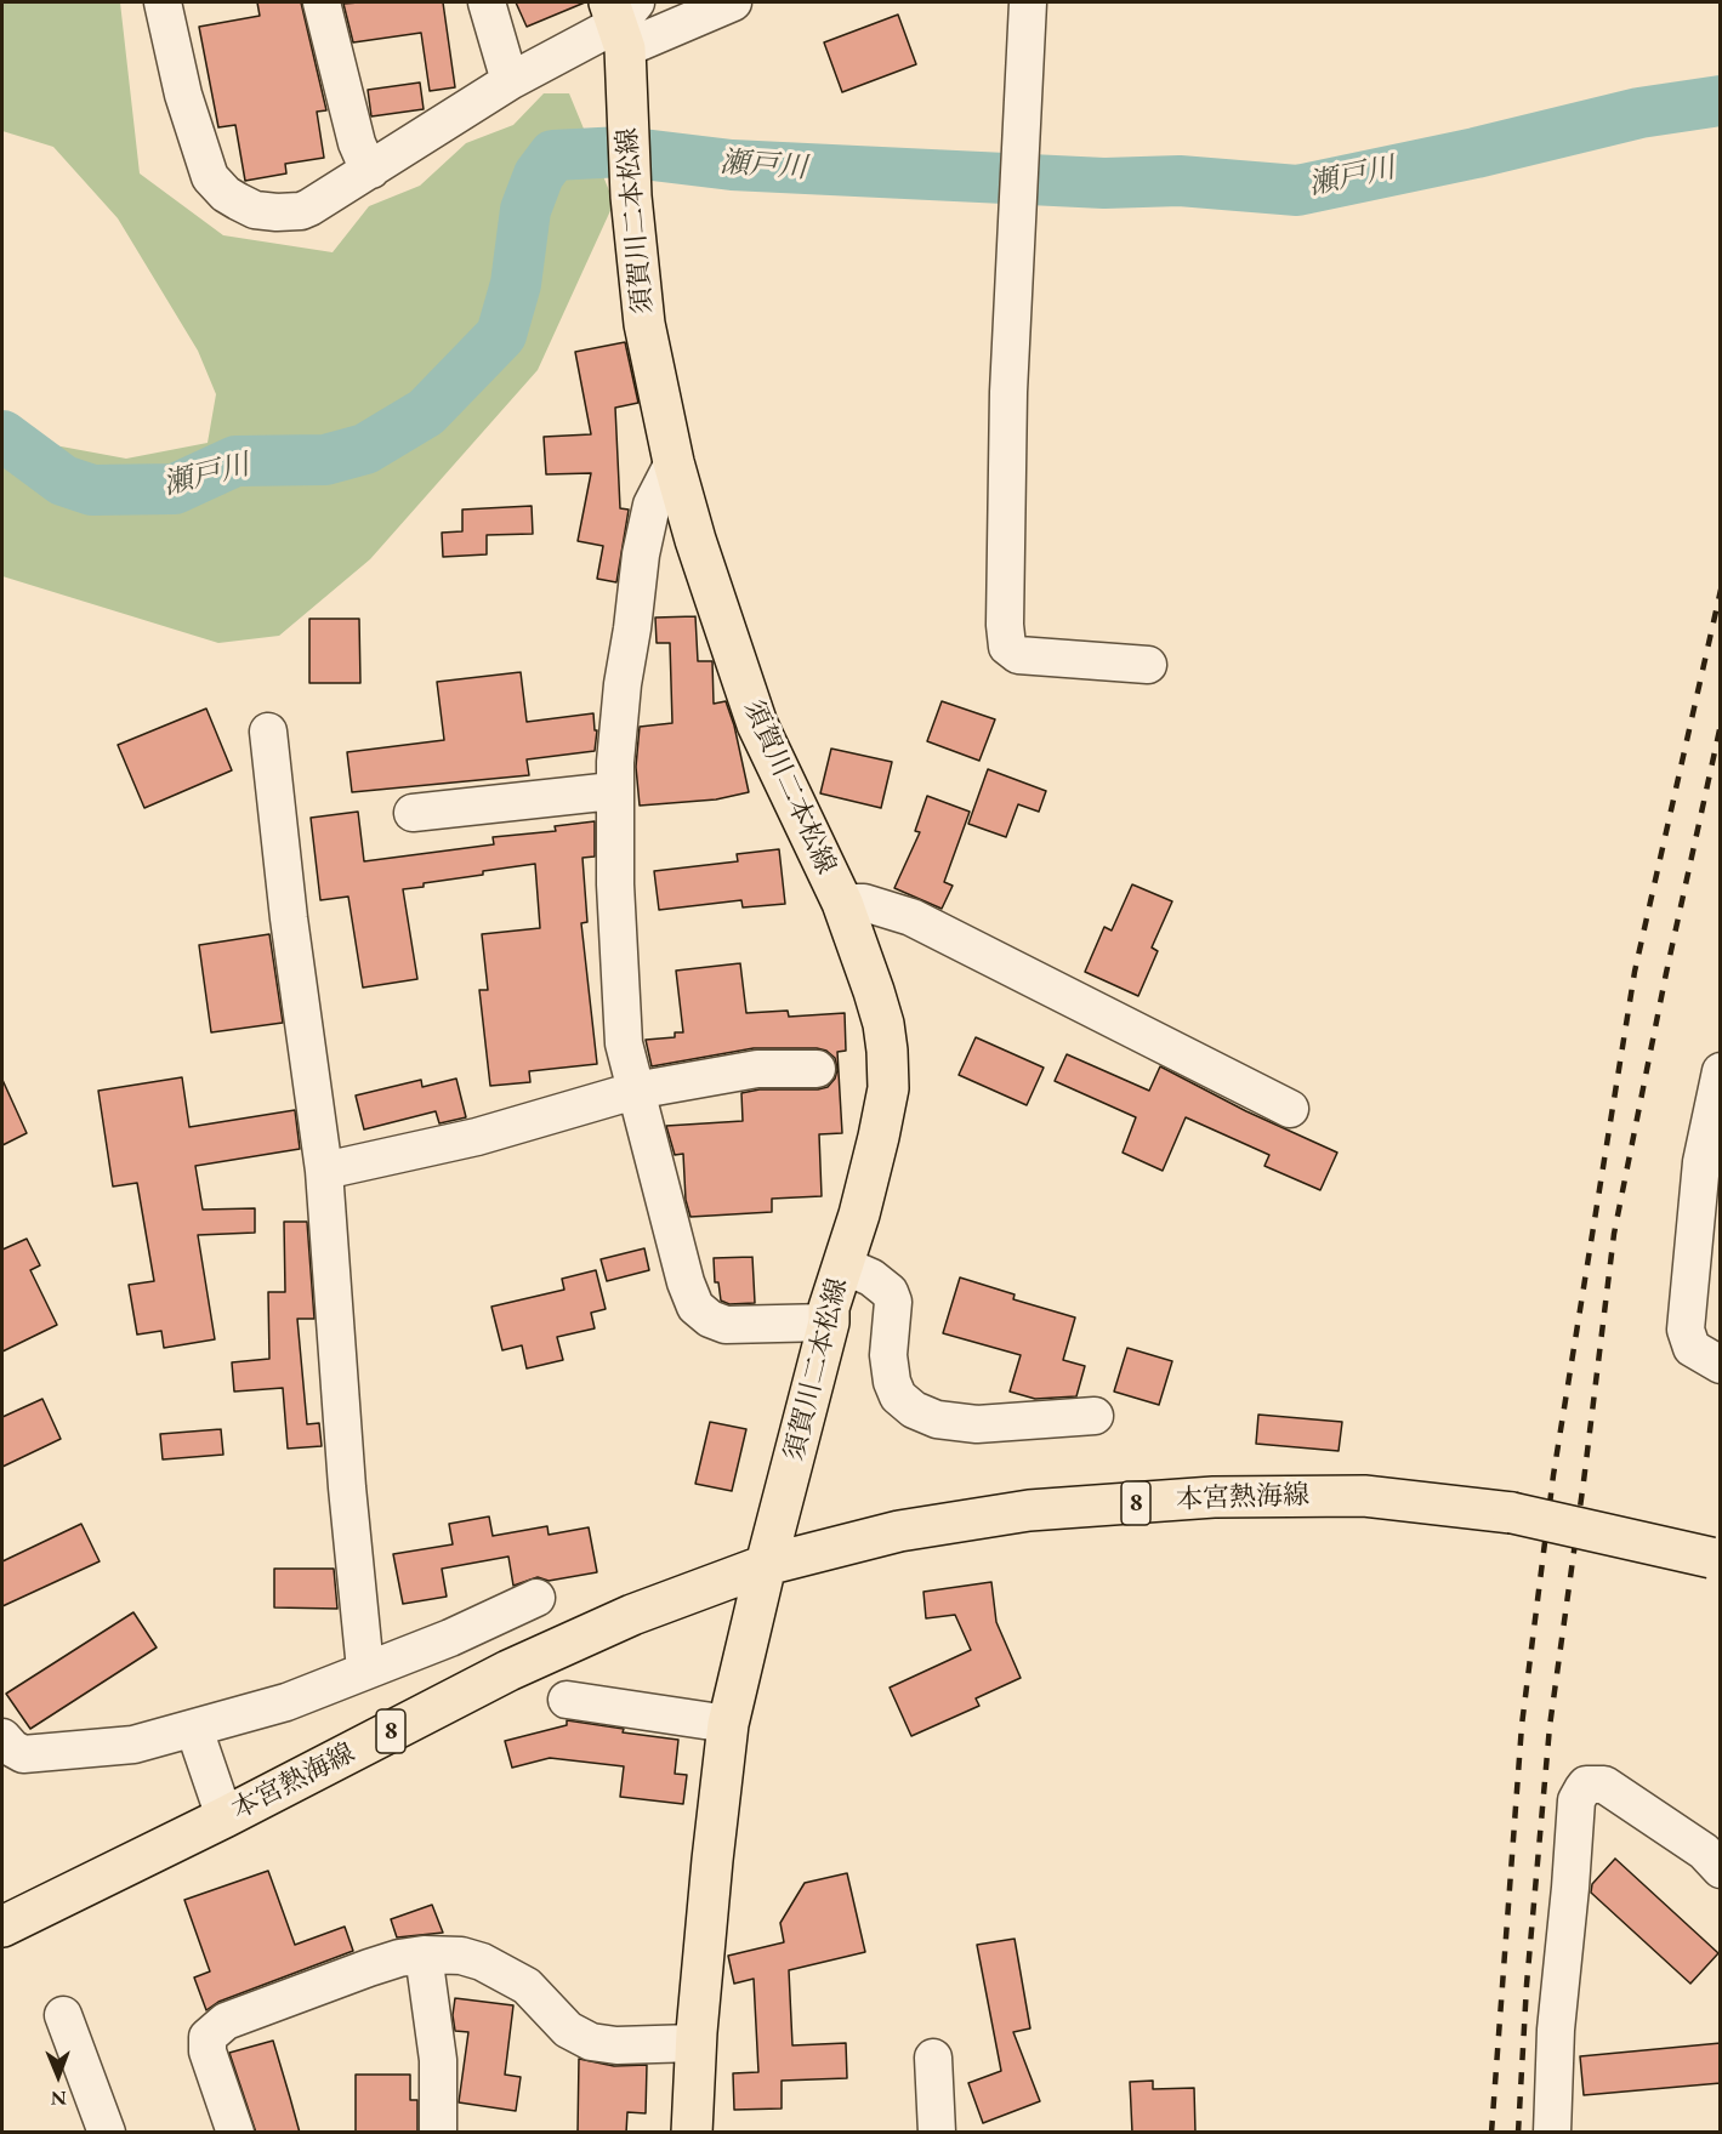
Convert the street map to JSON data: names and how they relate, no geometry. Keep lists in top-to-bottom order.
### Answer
{
  "streets": {
    "main road": ["須賀川二本松線", "本宮熱海線", "8"]
  },
  "crossings": [
    ["須賀川二本松線", "本宮熱海線"]
  ],
  "water": ["瀬戸川"],
  "north": "bottom"
}
